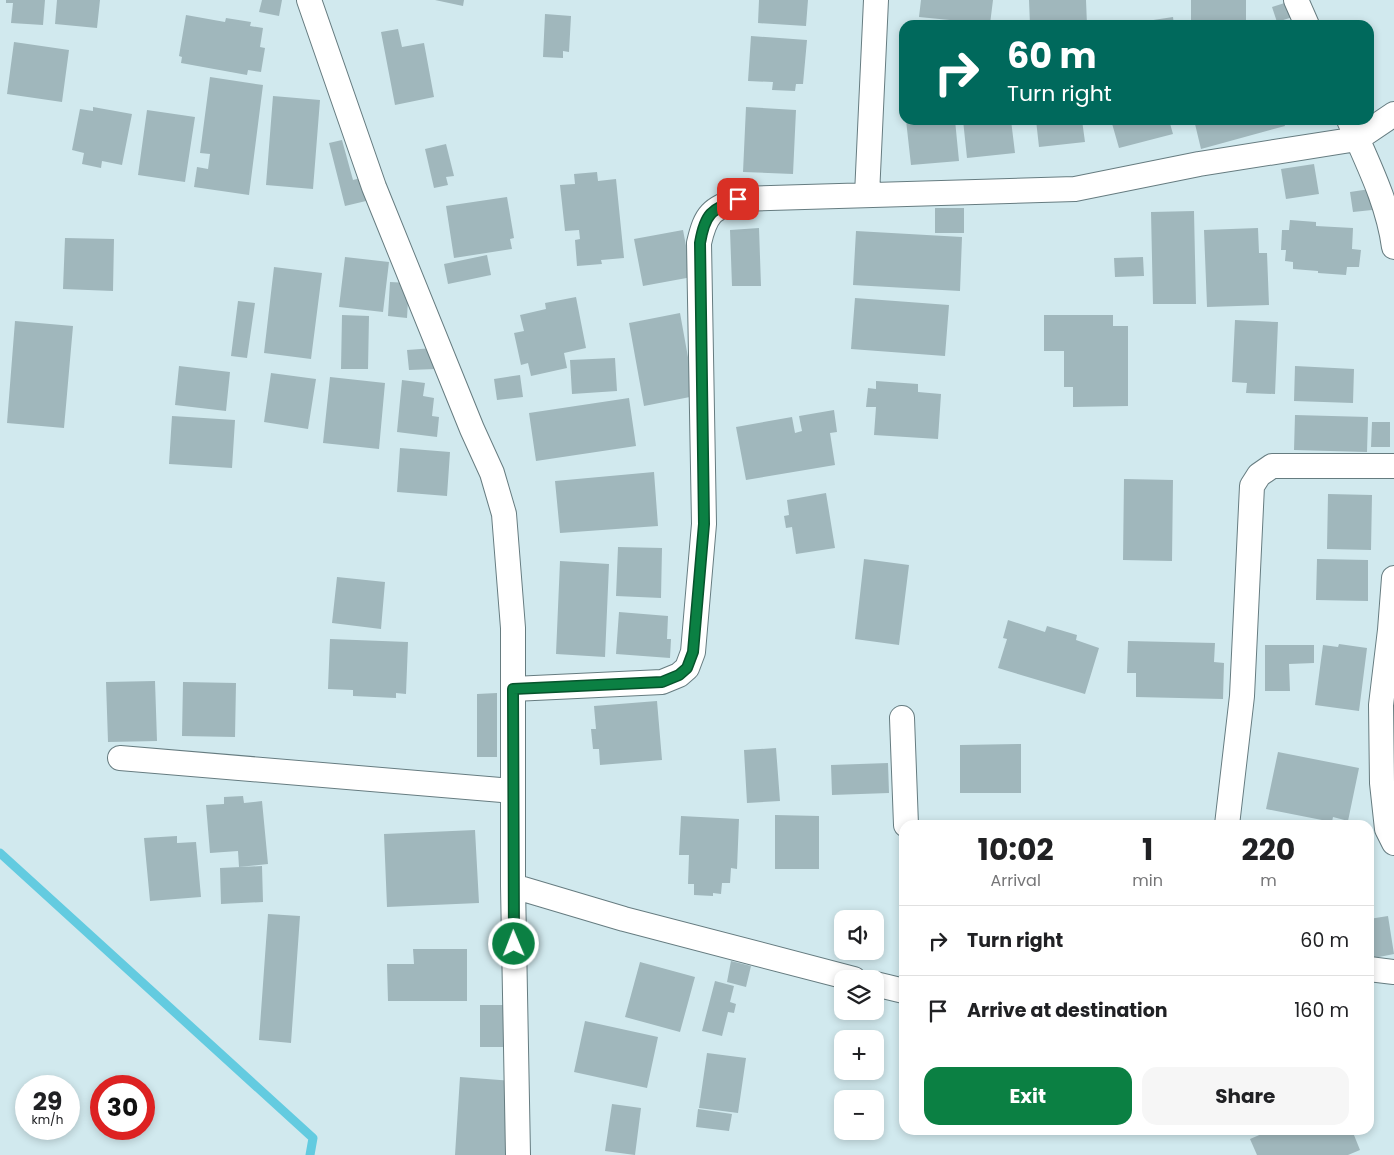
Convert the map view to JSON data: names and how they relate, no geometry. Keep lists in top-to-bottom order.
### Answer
{
  "page": {
    "turn": ["60 m", "Turn right"],
    "eta": [
      "10:02",
      "Arrival",
      "1",
      "min",
      "220",
      "m"
    ],
    "list": [
      {
        "name": "Turn right",
        "value": "60 m"
      },
      {
        "name": "Arrive at destination",
        "value": "160 m"
      }
    ],
    "map_buttons": ["+", "−"],
    "buttons": ["Exit", "Share"],
    "speed": "29 km/h",
    "limit": "30"
  }
}
